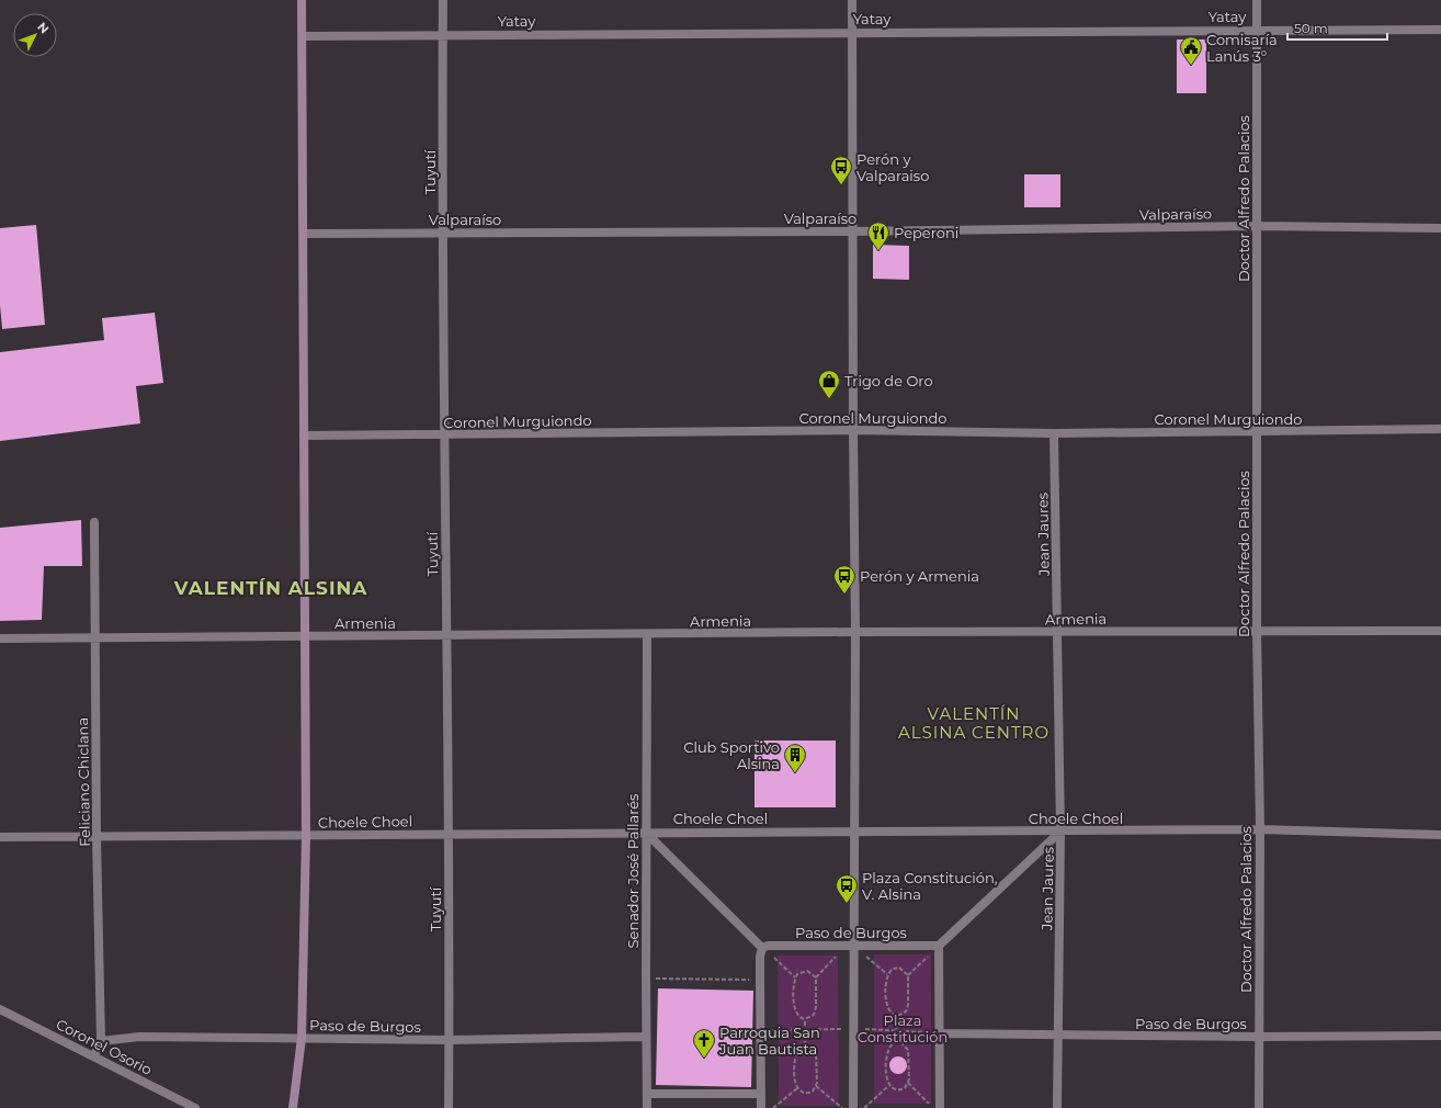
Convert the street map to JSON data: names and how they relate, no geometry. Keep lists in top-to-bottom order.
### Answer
{
  "streets": {
    "street": [
      "Yatay",
      "Tuyutí",
      "Doctor Alfredo Palacios",
      "Valparaíso",
      "Coronel Murguiondo",
      "Jean Jaures",
      "Armenia",
      "Feliciano Chiclana",
      "Choele Choel",
      "Senador José Pallarés",
      "Paso de Burgos",
      "Coronel Osorio"
    ]
  },
  "crossings": [
    ["Yatay", "Tuyutí"],
    ["Yatay", "Doctor Alfredo Palacios"],
    ["Tuyutí", "Valparaíso"],
    ["Tuyutí", "Coronel Murguiondo"],
    ["Tuyutí", "Armenia"],
    ["Tuyutí", "Choele Choel"],
    ["Tuyutí", "Paso de Burgos"],
    ["Doctor Alfredo Palacios", "Valparaíso"],
    ["Doctor Alfredo Palacios", "Coronel Murguiondo"],
    ["Doctor Alfredo Palacios", "Armenia"],
    ["Doctor Alfredo Palacios", "Choele Choel"],
    ["Doctor Alfredo Palacios", "Paso de Burgos"],
    ["Coronel Murguiondo", "Jean Jaures"],
    ["Jean Jaures", "Armenia"],
    ["Jean Jaures", "Choele Choel"],
    ["Jean Jaures", "Paso de Burgos"],
    ["Armenia", "Feliciano Chiclana"],
    ["Armenia", "Senador José Pallarés"],
    ["Feliciano Chiclana", "Choele Choel"],
    ["Feliciano Chiclana", "Paso de Burgos"],
    ["Choele Choel", "Senador José Pallarés"],
    ["Senador José Pallarés", "Paso de Burgos"]
  ],
  "districts": ["VALENTÍN ALSINA", "VALENTÍN ALSINA CENTRO"],
  "parks": ["Plaza Constitución"],
  "places": {
    "public building": ["Comisaría Lanús 3°"],
    "bus stop": ["Perón y Valparaiso", "Perón y Armenia", "Plaza Constitución, V. Alsina"],
    "restaurant": ["Peperoni"],
    "shop": ["Trigo de Oro"],
    "building": ["Club Sportivo Alsina"],
    "church": ["Parroquia San Juan Bautista"]
  },
  "scale_bar": "50 m",
  "north": "top right"
}
